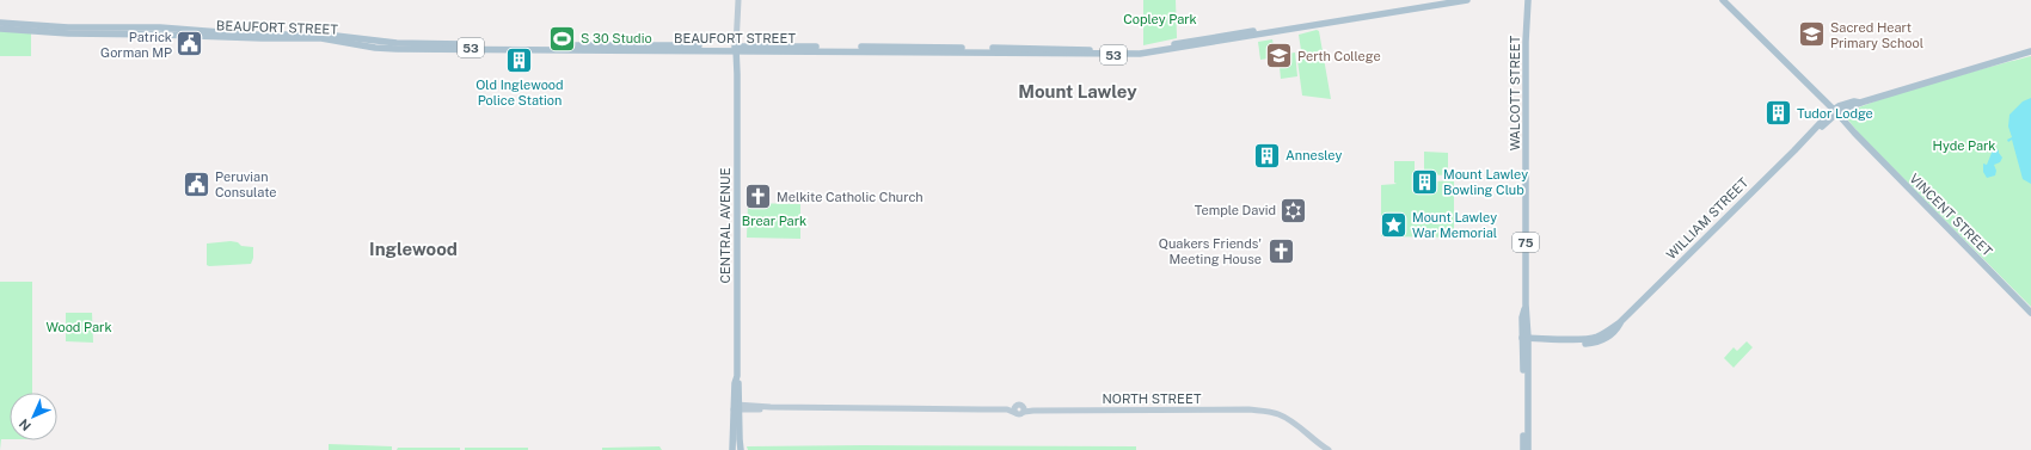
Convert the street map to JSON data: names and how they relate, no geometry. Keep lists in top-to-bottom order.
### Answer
{
  "streets": {
    "main road": [
      "BEAUFORT STREET",
      "53",
      "WALCOTT STREET",
      "VINCENT STREET",
      "WILLIAM STREET",
      "CENTRAL AVENUE",
      "75",
      "NORTH STREET"
    ]
  },
  "crossings": [
    ["BEAUFORT STREET", "CENTRAL AVENUE"],
    ["WALCOTT STREET", "WILLIAM STREET"],
    ["VINCENT STREET", "WILLIAM STREET"],
    ["CENTRAL AVENUE", "NORTH STREET"]
  ],
  "districts": ["Mount Lawley", "Inglewood"],
  "parks": [
    "Copley Park",
    "Hyde Park",
    "Brear Park",
    "Wood Park"
  ],
  "places": {
    "school or university": ["Sacred Heart Primary School", "Perth College"],
    "sports": ["S 30 Studio"],
    "public building": ["Patrick Gorman MP", "Peruvian Consulate"],
    "building": [
      "Old Inglewood Police Station",
      "Tudor Lodge",
      "Annesley",
      "Mount Lawley Bowling Club"
    ],
    "church": ["Melkite Catholic Church", "Quakers Friends' Meeting House"],
    "synagogue": ["Temple David"],
    "place": ["Mount Lawley War Memorial"]
  },
  "north": "bottom left"
}
